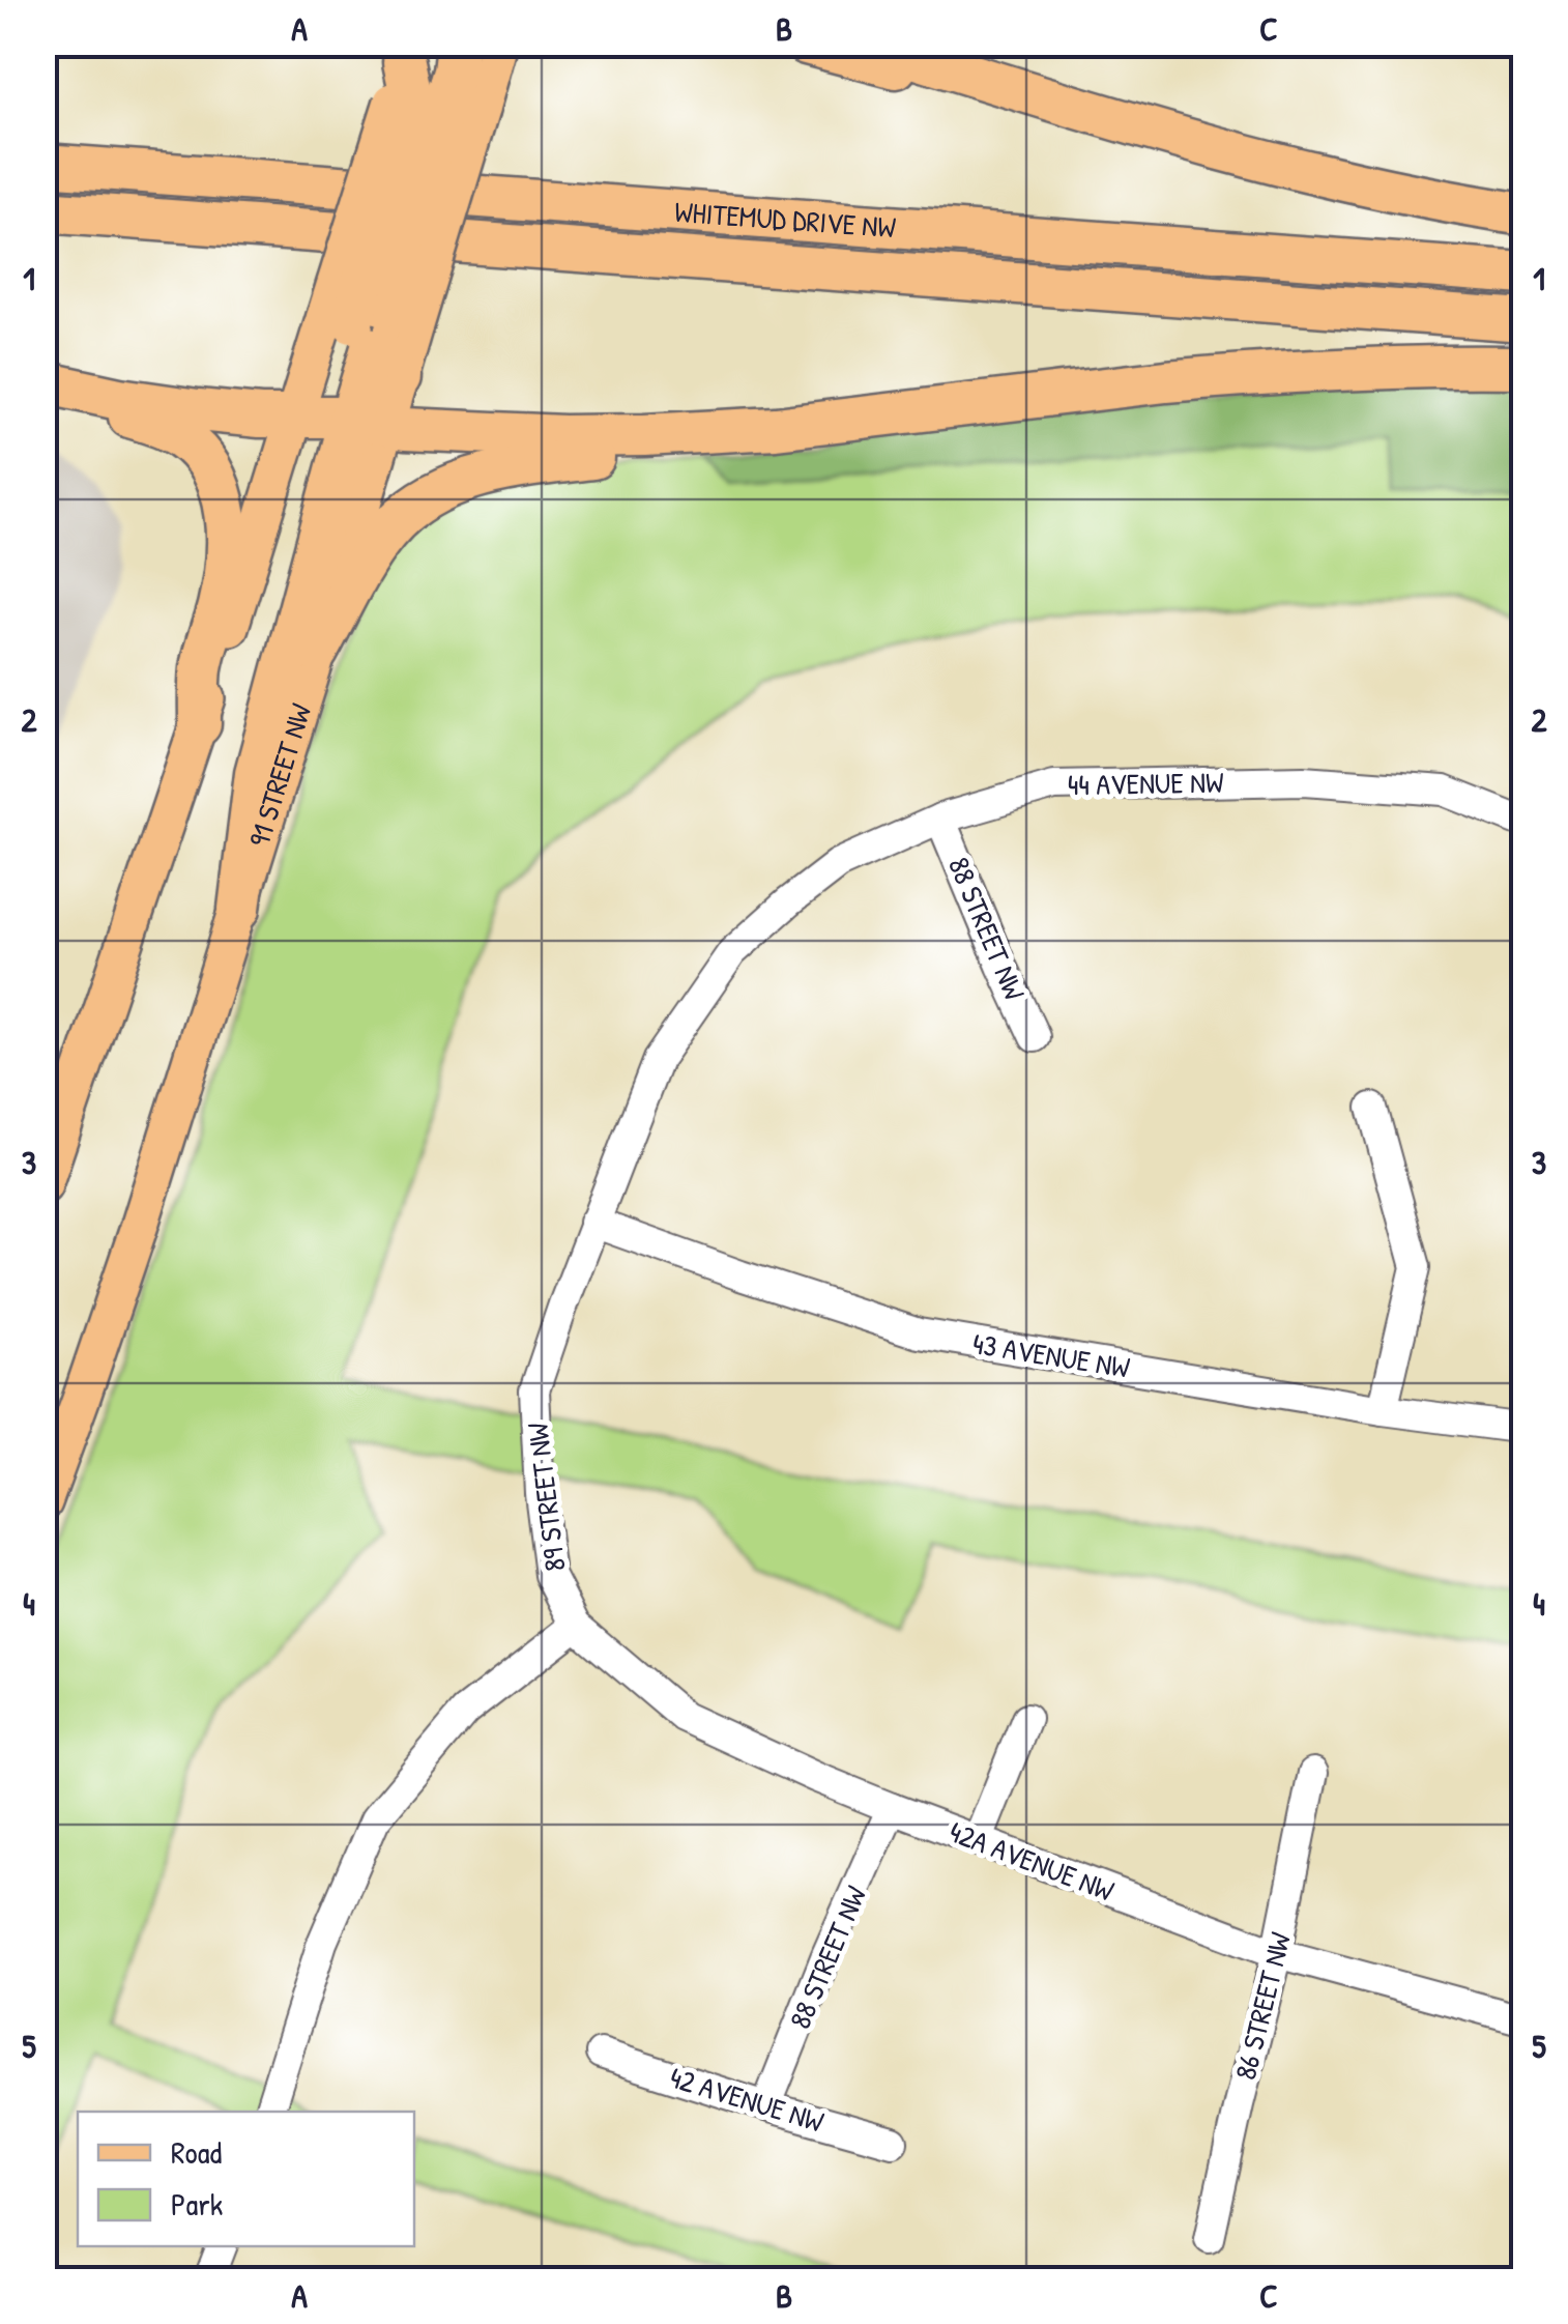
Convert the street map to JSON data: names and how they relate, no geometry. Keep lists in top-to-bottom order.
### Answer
{
  "streets": {
    "highway": ["WHITEMUD DRIVE NW"],
    "main road": ["91 STREET NW"],
    "street": [
      "44 AVENUE NW",
      "88 STREET NW",
      "43 AVENUE NW",
      "89 STREET NW",
      "42A AVENUE NW",
      "86 STREET NW",
      "42 AVENUE NW"
    ]
  },
  "crossings": [
    ["44 AVENUE NW", "88 STREET NW"],
    ["44 AVENUE NW", "89 STREET NW"],
    ["88 STREET NW", "42A AVENUE NW"],
    ["88 STREET NW", "42 AVENUE NW"],
    ["43 AVENUE NW", "89 STREET NW"],
    ["89 STREET NW", "42A AVENUE NW"],
    ["42A AVENUE NW", "86 STREET NW"]
  ],
  "legend": ["Road", "Park"],
  "grid": {
    "columns": ["A", "B", "C"],
    "rows": [
      "1",
      "2",
      "3",
      "4",
      "5"
    ]
  }
}
